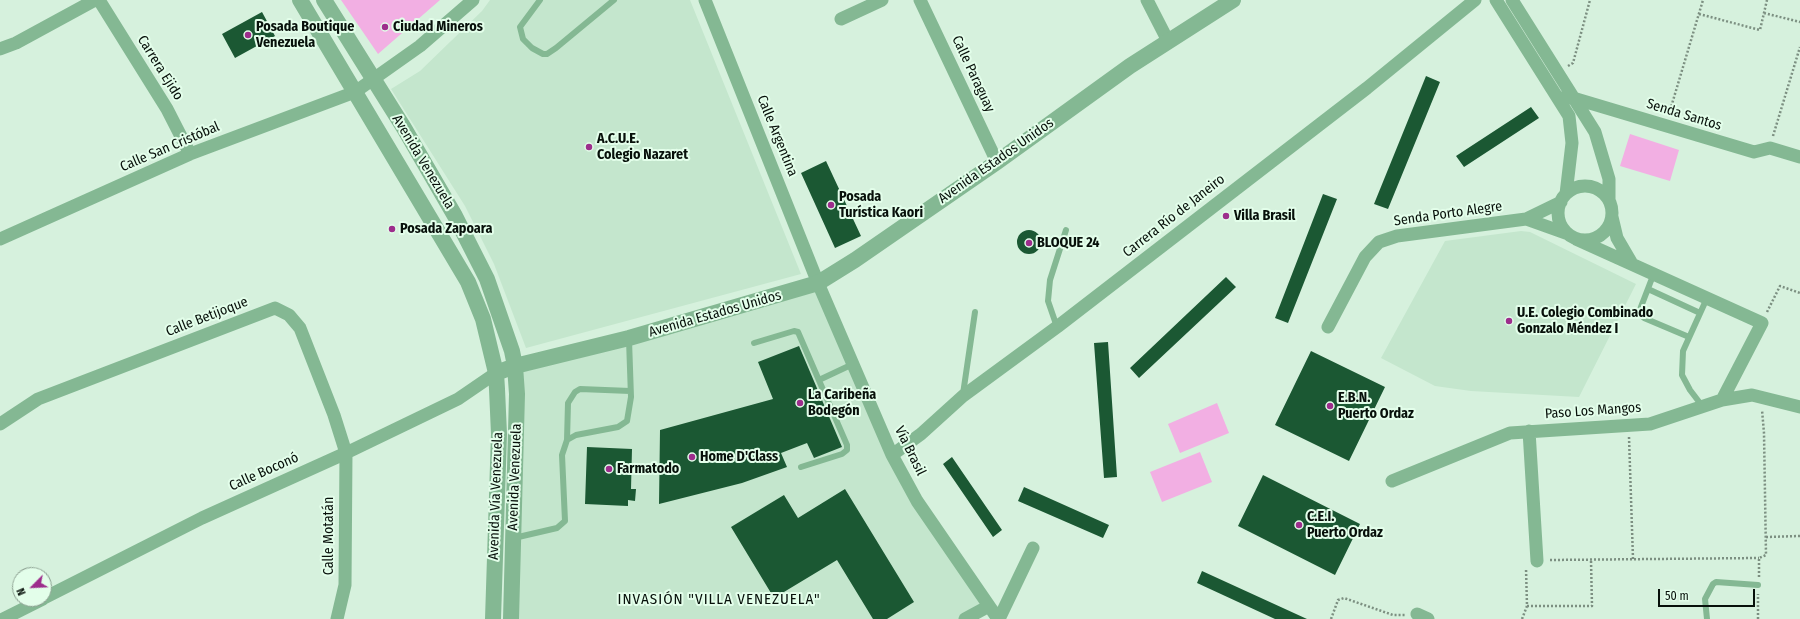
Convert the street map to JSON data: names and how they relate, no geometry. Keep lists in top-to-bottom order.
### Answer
{
  "streets": {
    "street": [
      "Carrera Ejido",
      "Calle Paraguay",
      "Senda Santos",
      "Calle Argentina",
      "Calle San Cristóbal",
      "Avenida Estados Unidos",
      "Avenida Venezuela",
      "Senda Porto Alegre",
      "Carrera Río de Janeiro",
      "Calle Betijoque",
      "Paso Los Mangos",
      "Vía Brasil",
      "Calle Boconó",
      "Avenida Vía Venezuela",
      "Calle Motatán"
    ]
  },
  "crossings": [
    ["Carrera Ejido", "Calle San Cristóbal"],
    ["Calle Paraguay", "Avenida Estados Unidos"],
    ["Calle Argentina", "Avenida Estados Unidos"],
    ["Calle Argentina", "Vía Brasil"],
    ["Calle San Cristóbal", "Avenida Venezuela"],
    ["Avenida Estados Unidos", "Avenida Venezuela"],
    ["Avenida Estados Unidos", "Vía Brasil"],
    ["Avenida Estados Unidos", "Calle Boconó"],
    ["Avenida Estados Unidos", "Avenida Vía Venezuela"],
    ["Avenida Venezuela", "Calle Boconó"],
    ["Avenida Venezuela", "Avenida Vía Venezuela"],
    ["Carrera Río de Janeiro", "Vía Brasil"],
    ["Calle Betijoque", "Calle Boconó"],
    ["Calle Betijoque", "Calle Motatán"],
    ["Calle Boconó", "Avenida Vía Venezuela"],
    ["Calle Boconó", "Calle Motatán"]
  ],
  "districts": ["INVASIÓN \"VILLA VENEZUELA\""],
  "places": [
    "Ciudad Mineros",
    "Posada Boutique Venezuela",
    "A.C.U.E. Colegio Nazaret",
    "Posada Turística Kaori",
    "Villa Brasil",
    "Posada Zapoara",
    "BLOQUE 24",
    "U.E. Colegio Combinado Gonzalo Méndez I",
    "La Caribeña Bodegón",
    "E.B.N. Puerto Ordaz",
    "Home D'Class",
    "Farmatodo",
    "C.E.I. Puerto Ordaz"
  ],
  "scale_bar": "50 m",
  "north": "bottom left"
}
